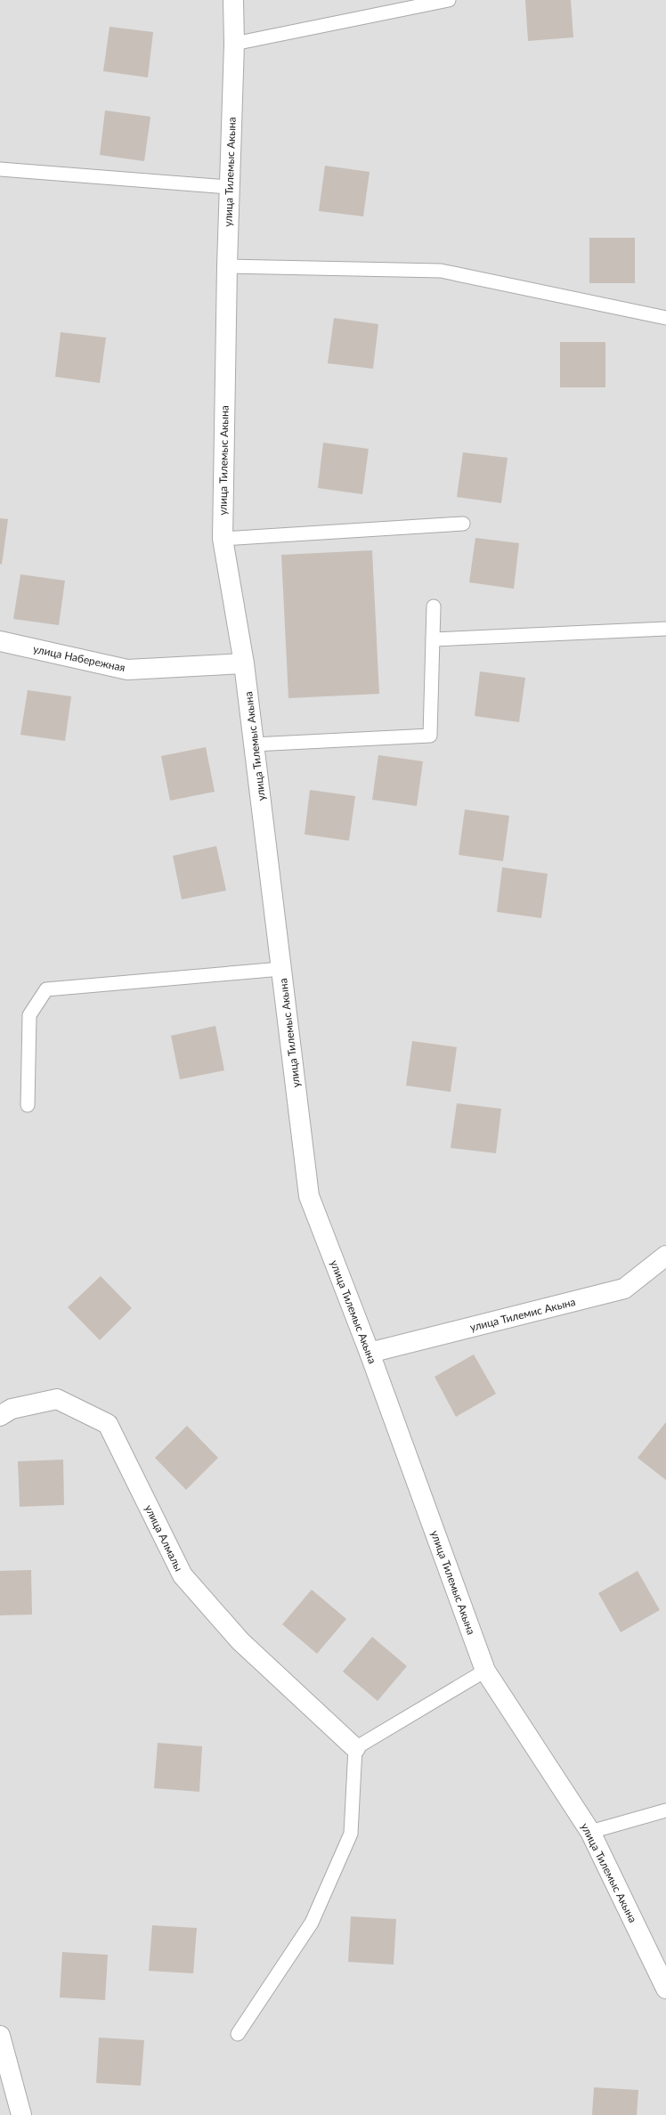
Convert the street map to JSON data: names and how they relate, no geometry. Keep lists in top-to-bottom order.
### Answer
{
  "streets": {
    "street": [
      "улица Тилемыс Акына",
      "улица Набережная",
      "улица Тилемис Акына",
      "улица Алмалы"
    ]
  },
  "crossings": [
    ["улица Тилемыс Акына", "улица Набережная"],
    ["улица Тилемыс Акына", "улица Тилемис Акына"]
  ]
}
